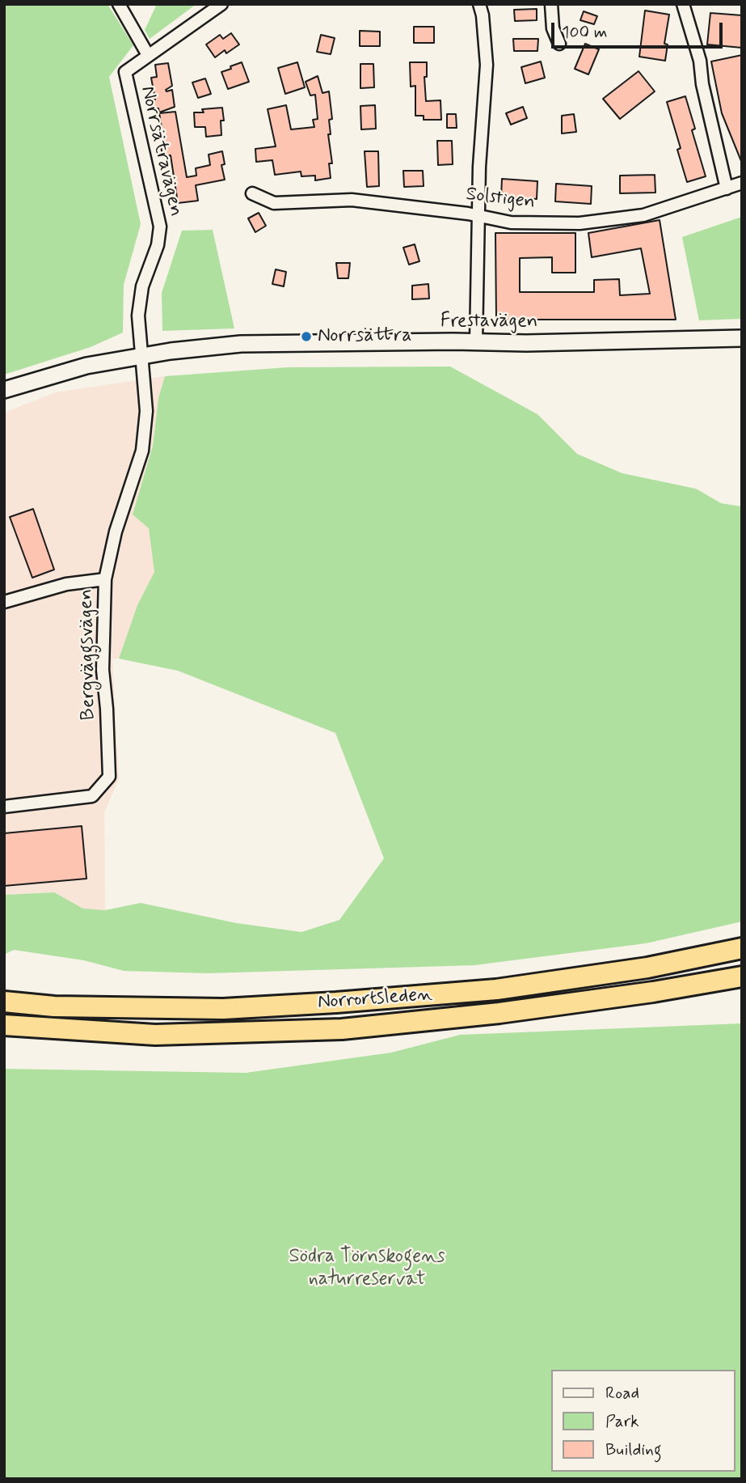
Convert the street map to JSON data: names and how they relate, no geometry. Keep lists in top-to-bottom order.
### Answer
{
  "streets": {
    "highway": ["Norrortsleden"],
    "street": [
      "Norrsätravägen",
      "Solstigen",
      "Frestavägen",
      "Bergväggsvägen"
    ]
  },
  "crossings": [
    ["Norrsätravägen", "Frestavägen"],
    ["Norrsätravägen", "Bergväggsvägen"],
    ["Frestavägen", "Bergväggsvägen"]
  ],
  "parks": ["Södra Törnskogens naturreservat"],
  "places": ["Norrsättra"],
  "legend": ["Road", "Park", "Building"],
  "scale_bar": "100 m"
}
